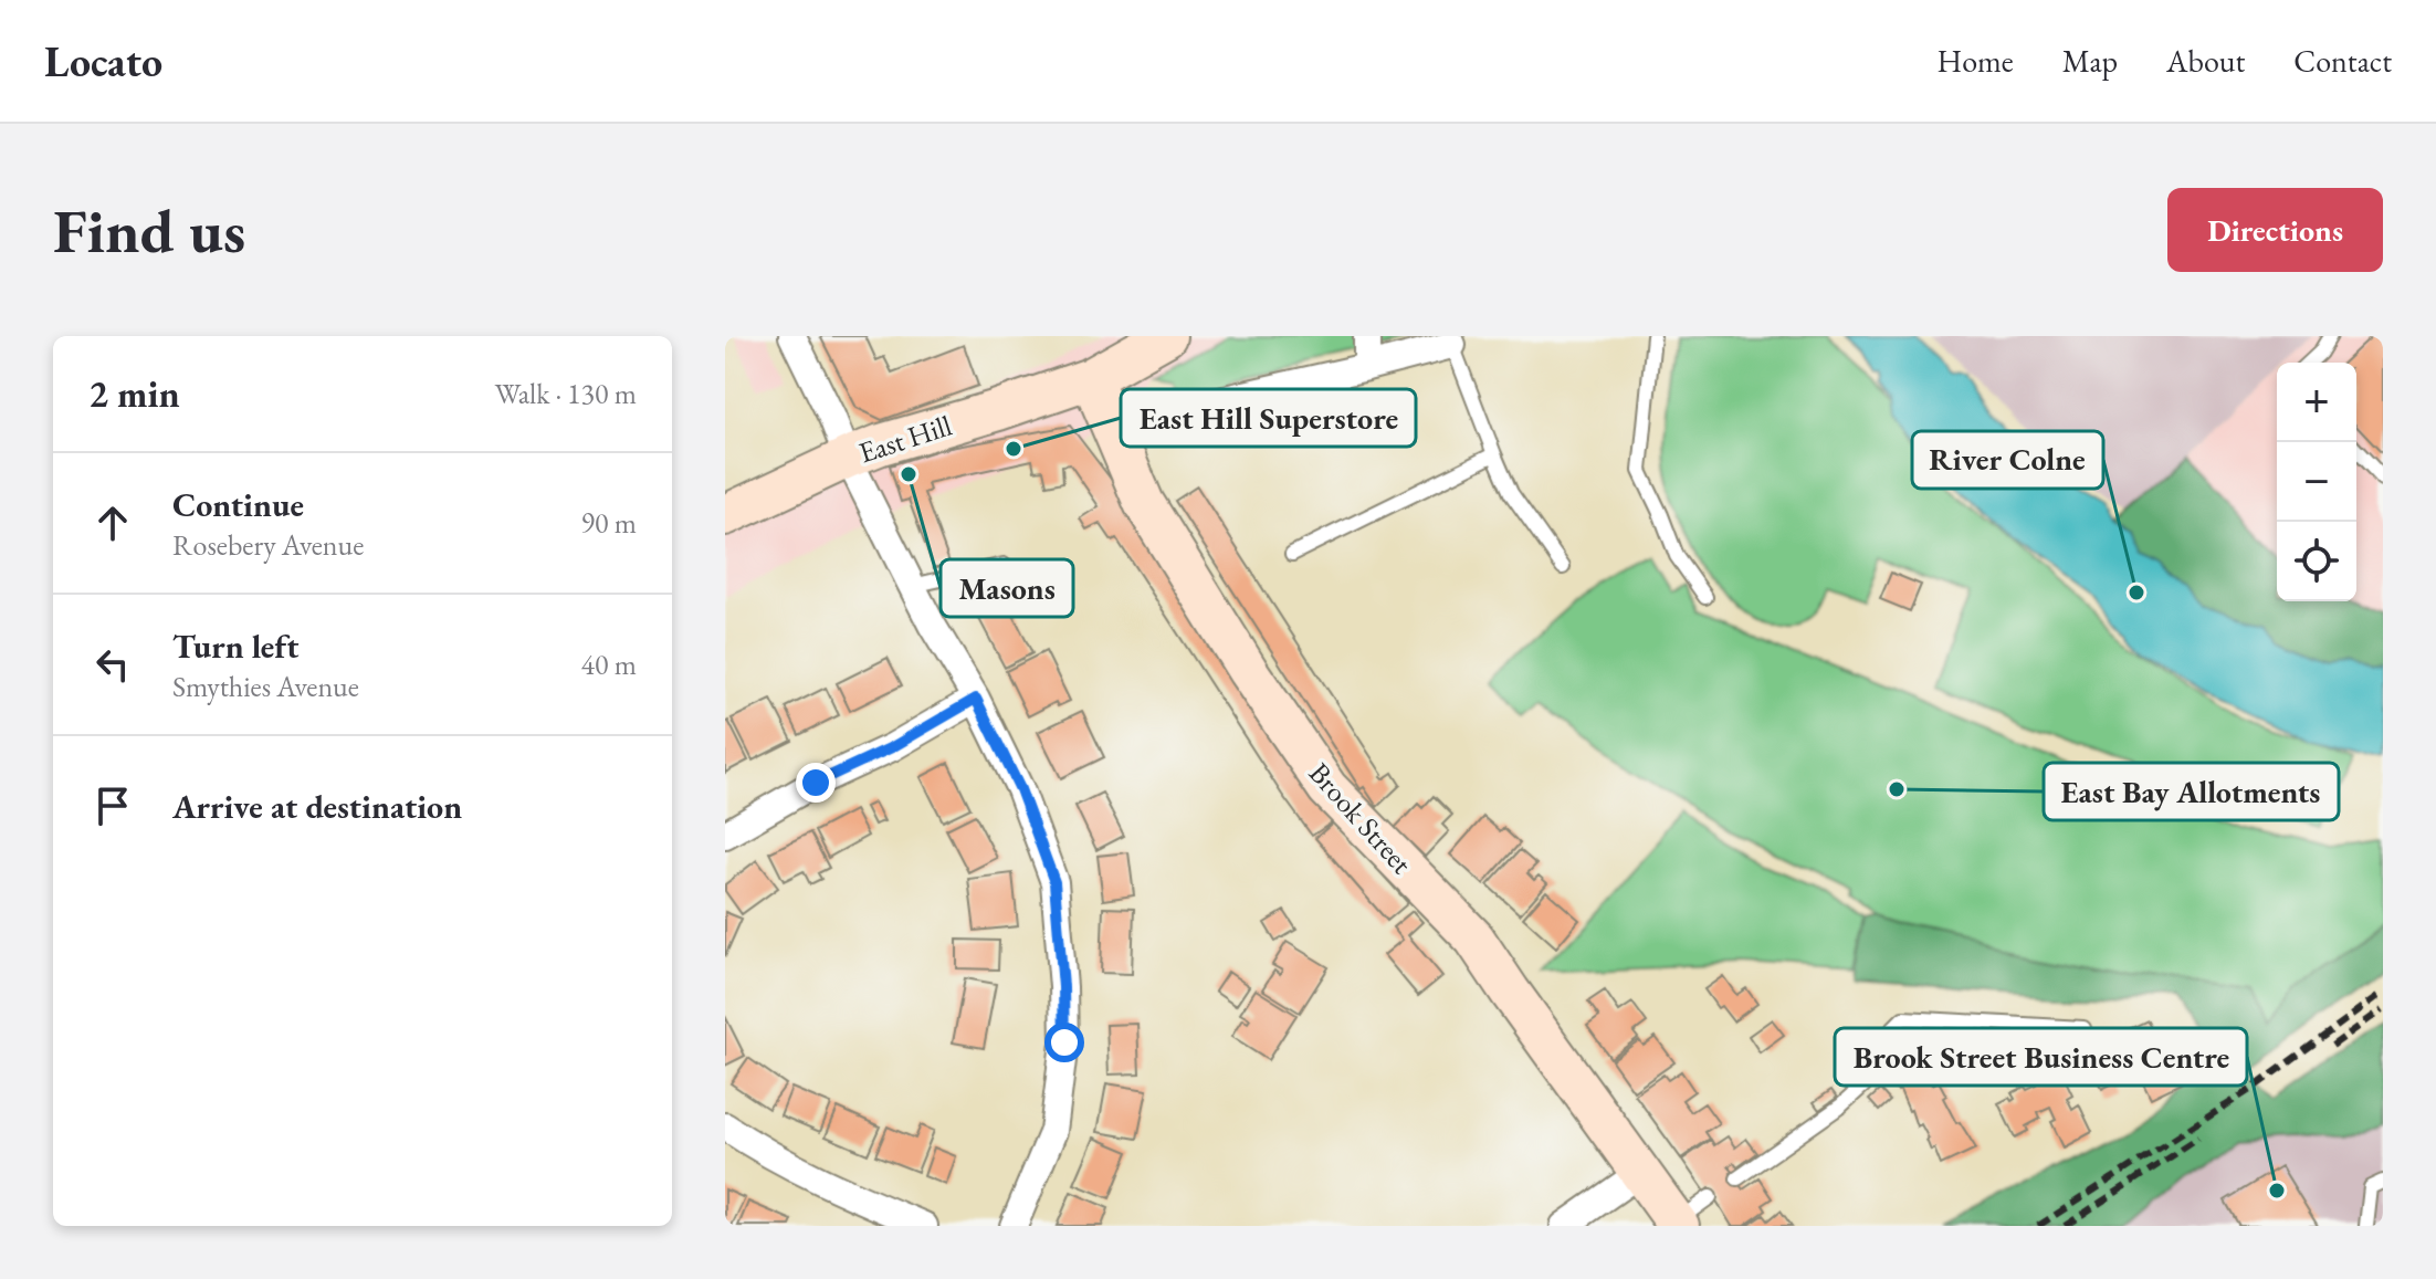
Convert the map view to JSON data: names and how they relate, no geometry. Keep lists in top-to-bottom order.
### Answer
{
  "streets": {
    "street": ["East Hill", "Brook Street"]
  },
  "crossings": [
    ["East Hill", "Brook Street"]
  ],
  "places": [
    "East Hill Superstore",
    "Masons",
    "River Colne",
    "East Bay Allotments",
    "Brook Street Business Centre"
  ],
  "page": {
    "header": "Locato",
    "nav": [
      "Home",
      "Map",
      "About",
      "Contact"
    ],
    "buttons": "Directions",
    "title": "Find us",
    "heading": ["2 min", "Walk · 130 m"],
    "map_buttons": ["+", "−"],
    "list": [
      ["Continue", "Rosebery Avenue", "90 m"],
      ["Turn left", "Smythies Avenue", "40 m"],
      "Arrive at destination"
    ]
  }
}
